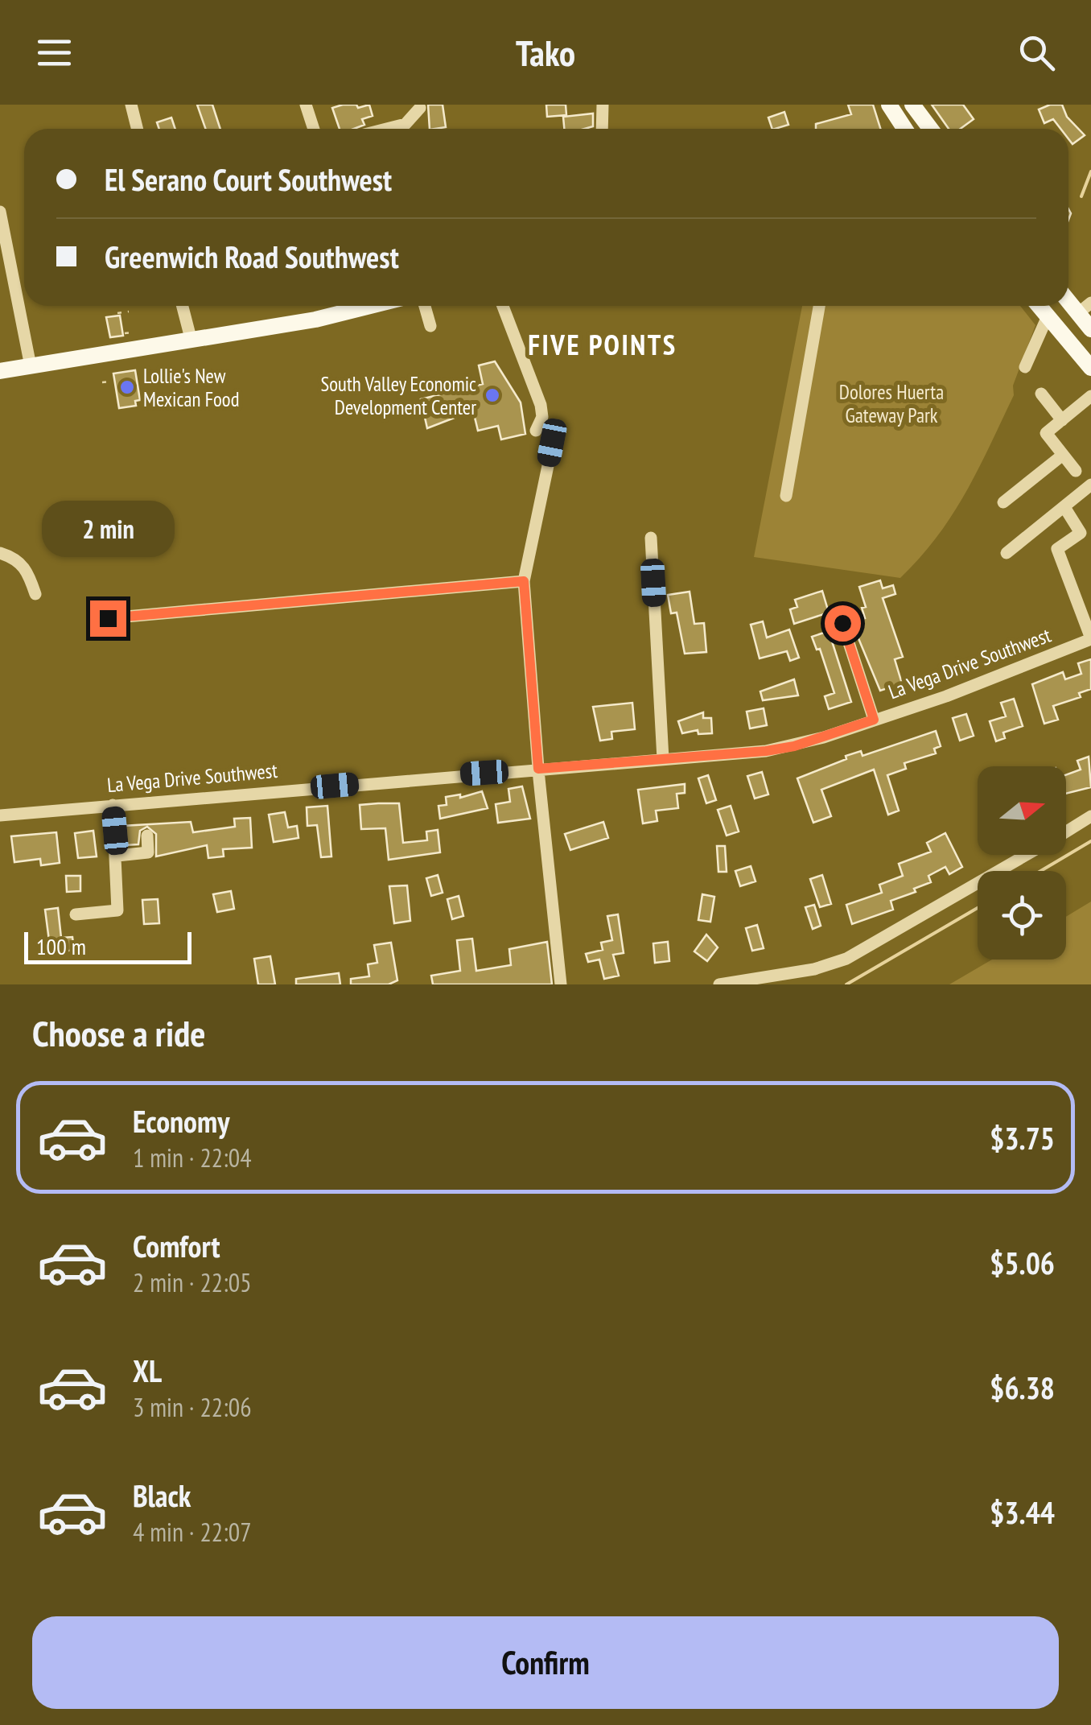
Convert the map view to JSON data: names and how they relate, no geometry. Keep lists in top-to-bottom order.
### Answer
{
  "streets": {
    "street": ["La Vega Drive Southwest"]
  },
  "districts": ["FIVE POINTS"],
  "parks": ["Dolores Huerta Gateway Park"],
  "places": ["Lollie's New Mexican Food", "South Valley Economic Development Center"],
  "scale_bar": "100 m",
  "north": "right",
  "page": {
    "header": "Tako",
    "banner": ["El Serano Court Southwest", "Greenwich Road Southwest"],
    "bubble": "2 min",
    "scale": "100 m",
    "heading": "Choose a ride",
    "list": [
      {
        "name": "Economy",
        "note": "1 min · 22:04",
        "value": "$3.75"
      },
      {
        "name": "Comfort",
        "note": "2 min · 22:05",
        "value": "$5.06"
      },
      {
        "name": "XL",
        "note": "3 min · 22:06",
        "value": "$6.38"
      },
      {
        "name": "Black",
        "note": "4 min · 22:07",
        "value": "$3.44"
      }
    ],
    "buttons": "Confirm"
  }
}
